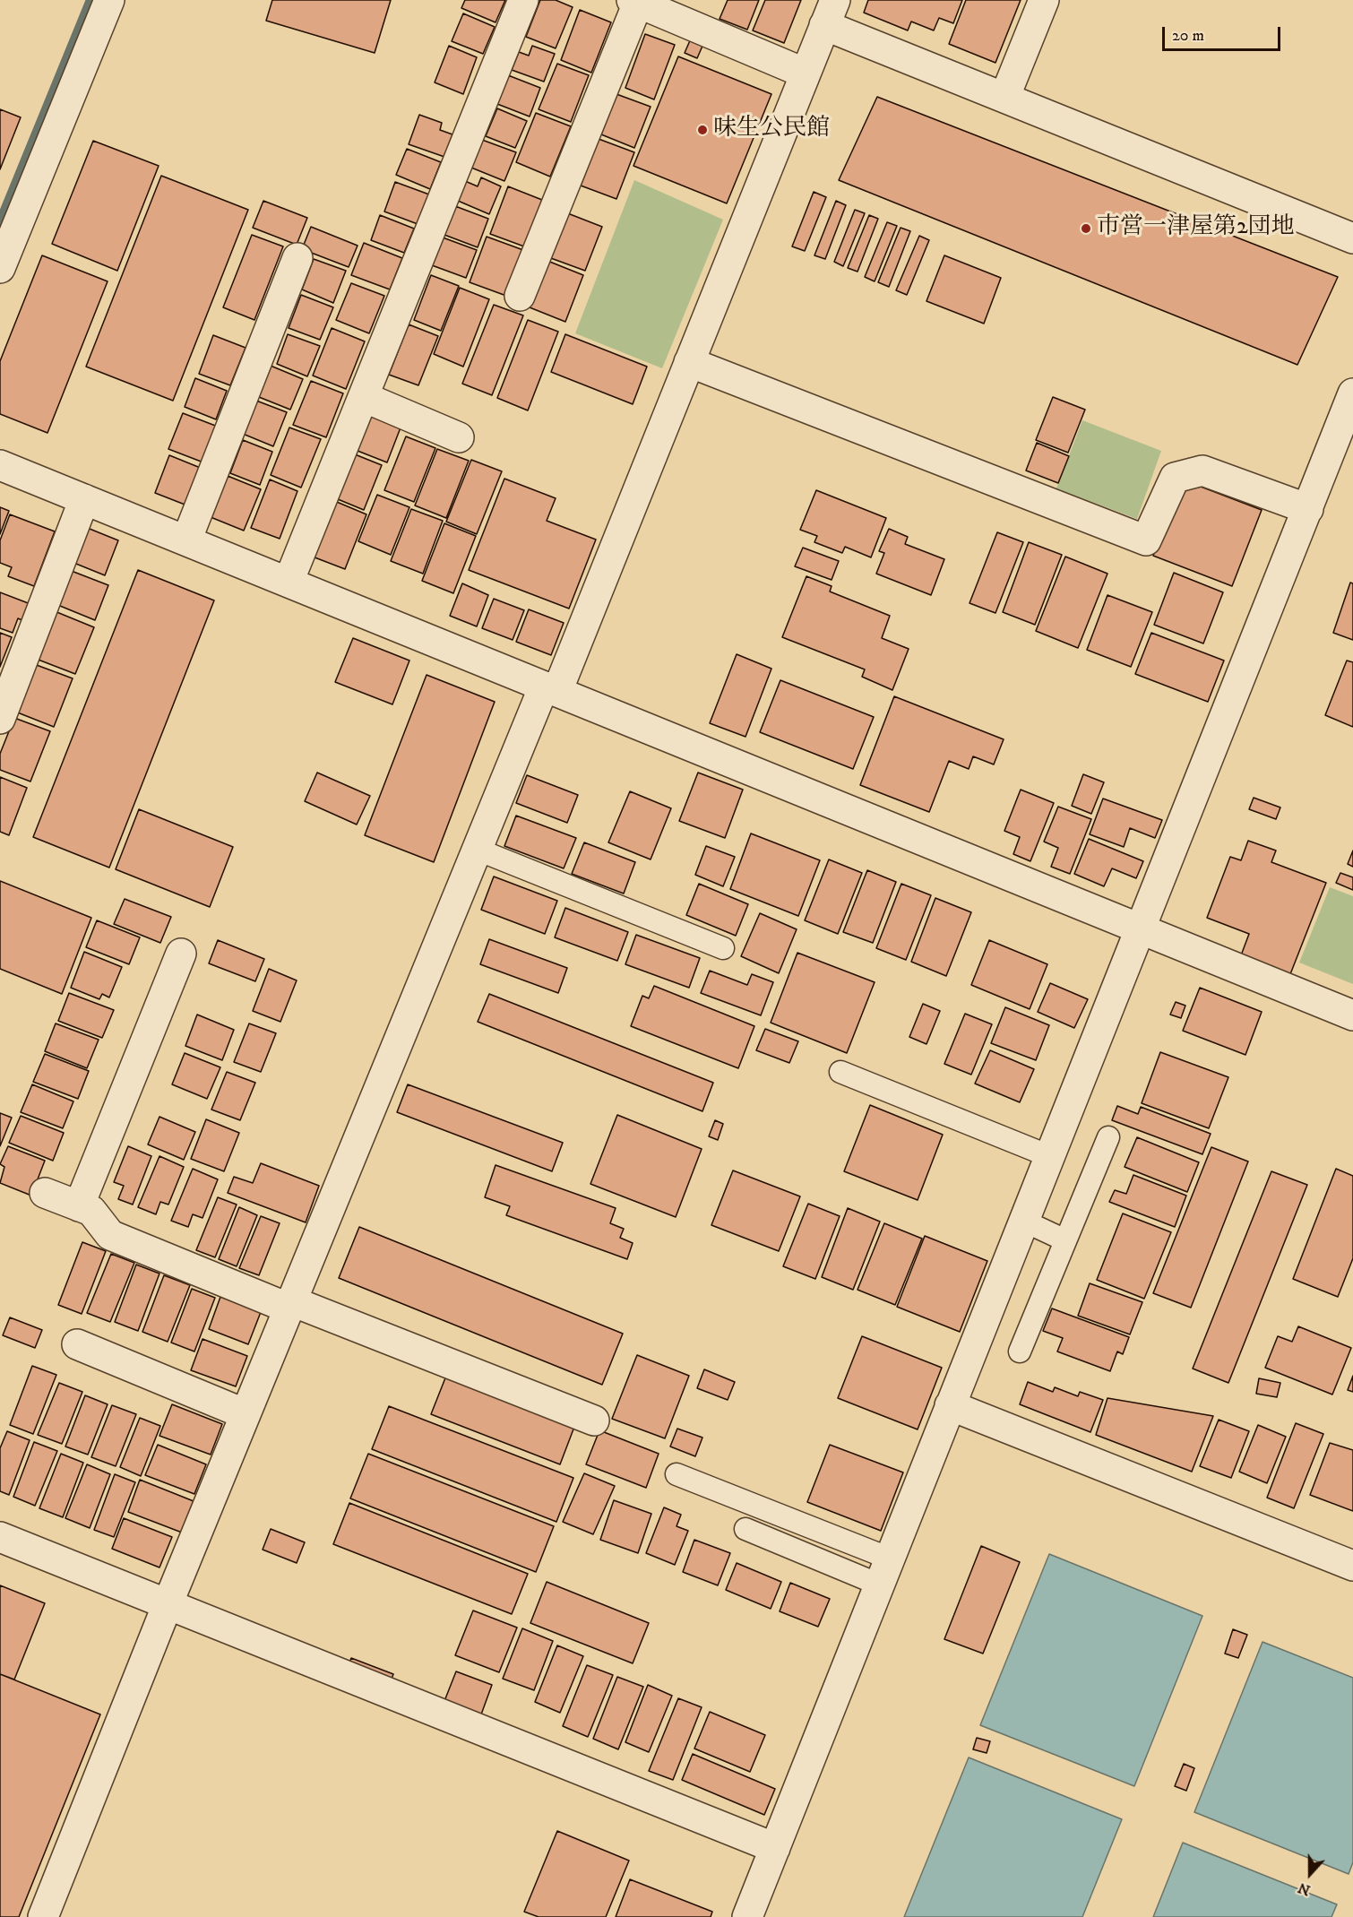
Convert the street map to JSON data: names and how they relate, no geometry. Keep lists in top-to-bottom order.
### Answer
{
  "places": ["味生公民館", "市営一津屋第2団地"],
  "scale_bar": "20 m",
  "north": "bottom"
}
